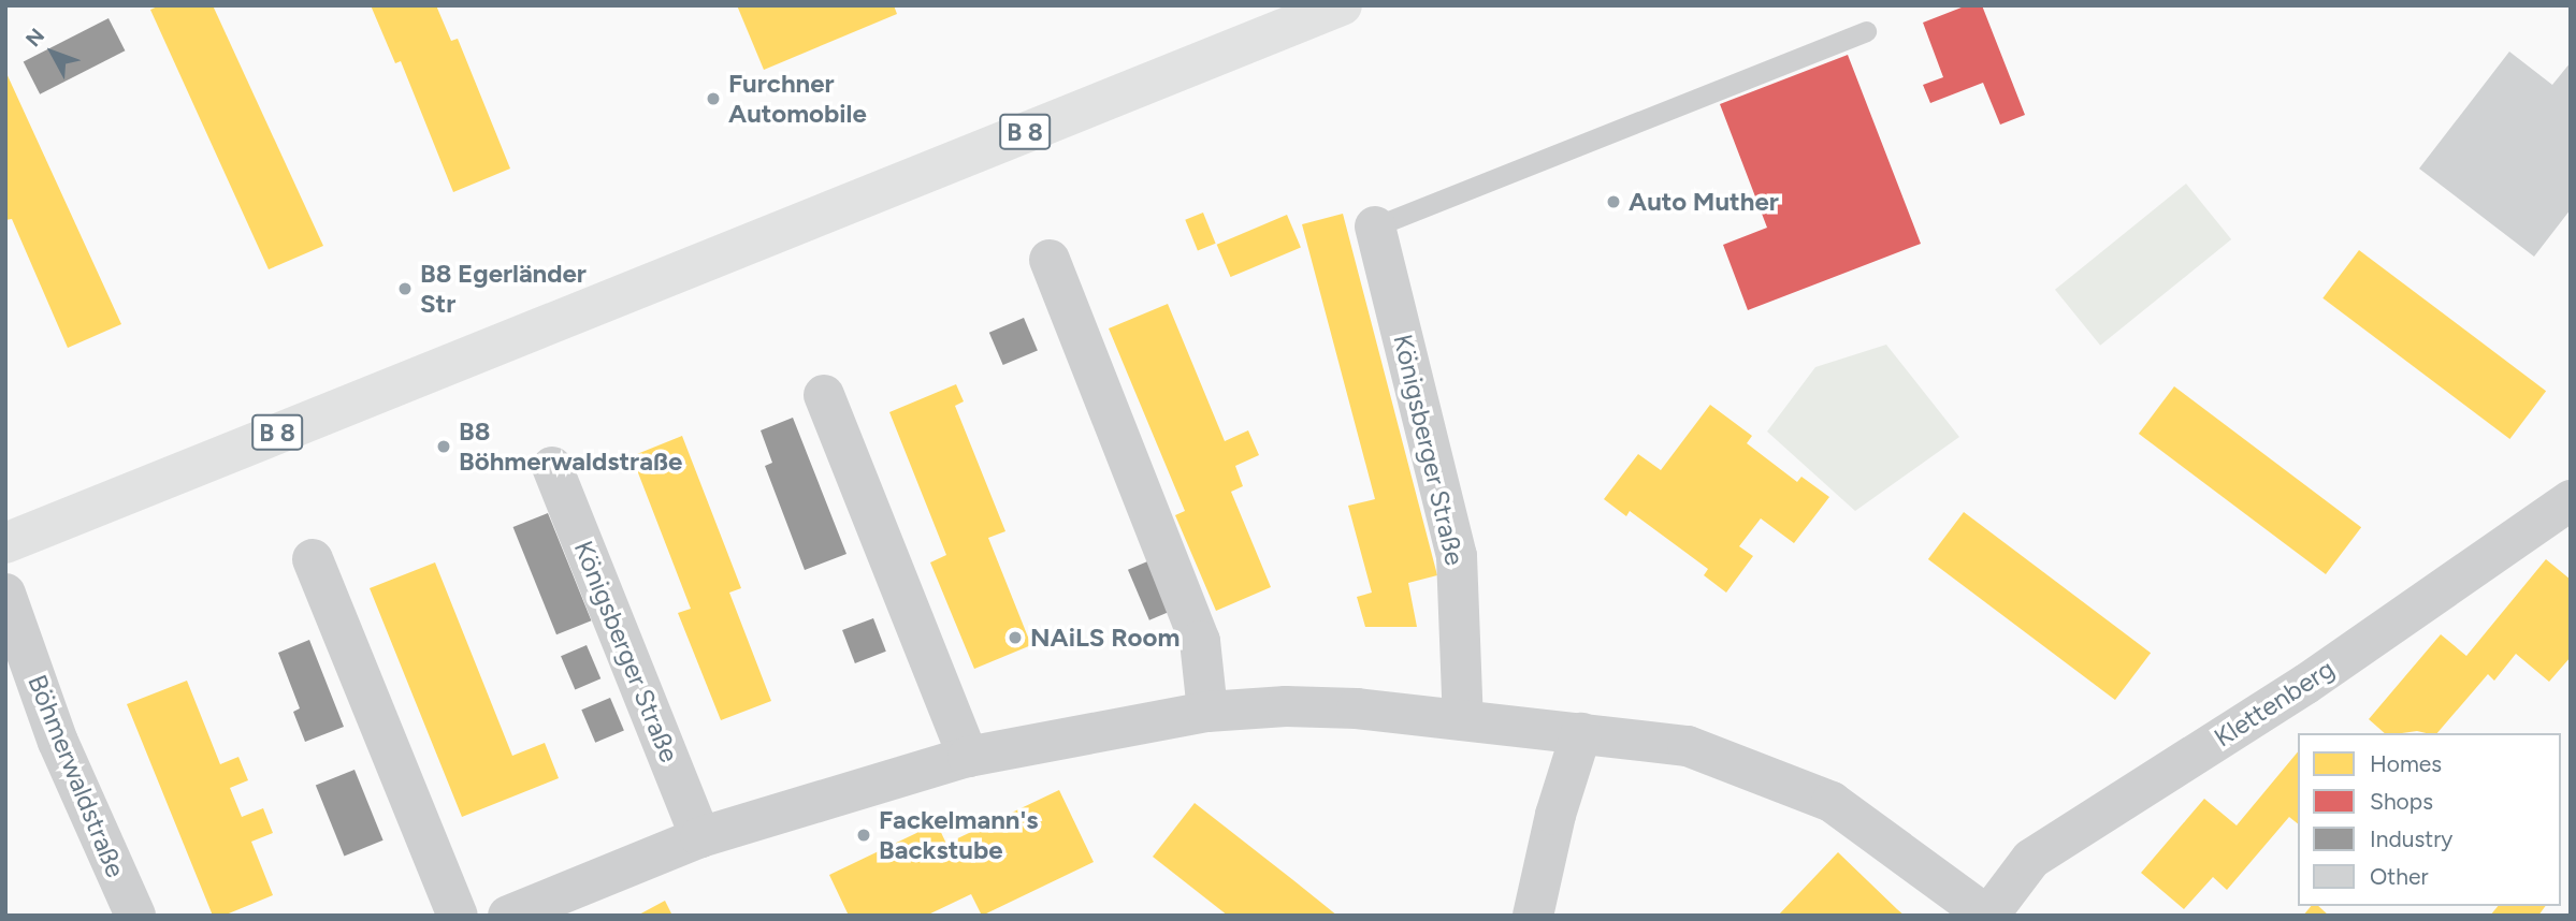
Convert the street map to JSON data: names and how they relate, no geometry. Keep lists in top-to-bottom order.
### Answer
{
  "streets": {
    "main road": ["B 8"],
    "street": ["Königsberger Straße", "Klettenberg", "Böhmerwaldstraße"]
  },
  "places": [
    "Furchner Automobile",
    "Auto Muther",
    "B8 Egerländer Str",
    "B8 Böhmerwaldstraße",
    "NAiLS Room",
    "Fackelmann's Backstube"
  ],
  "legend": [
    "Homes",
    "Shops",
    "Industry",
    "Other"
  ],
  "north": "top left"
}
